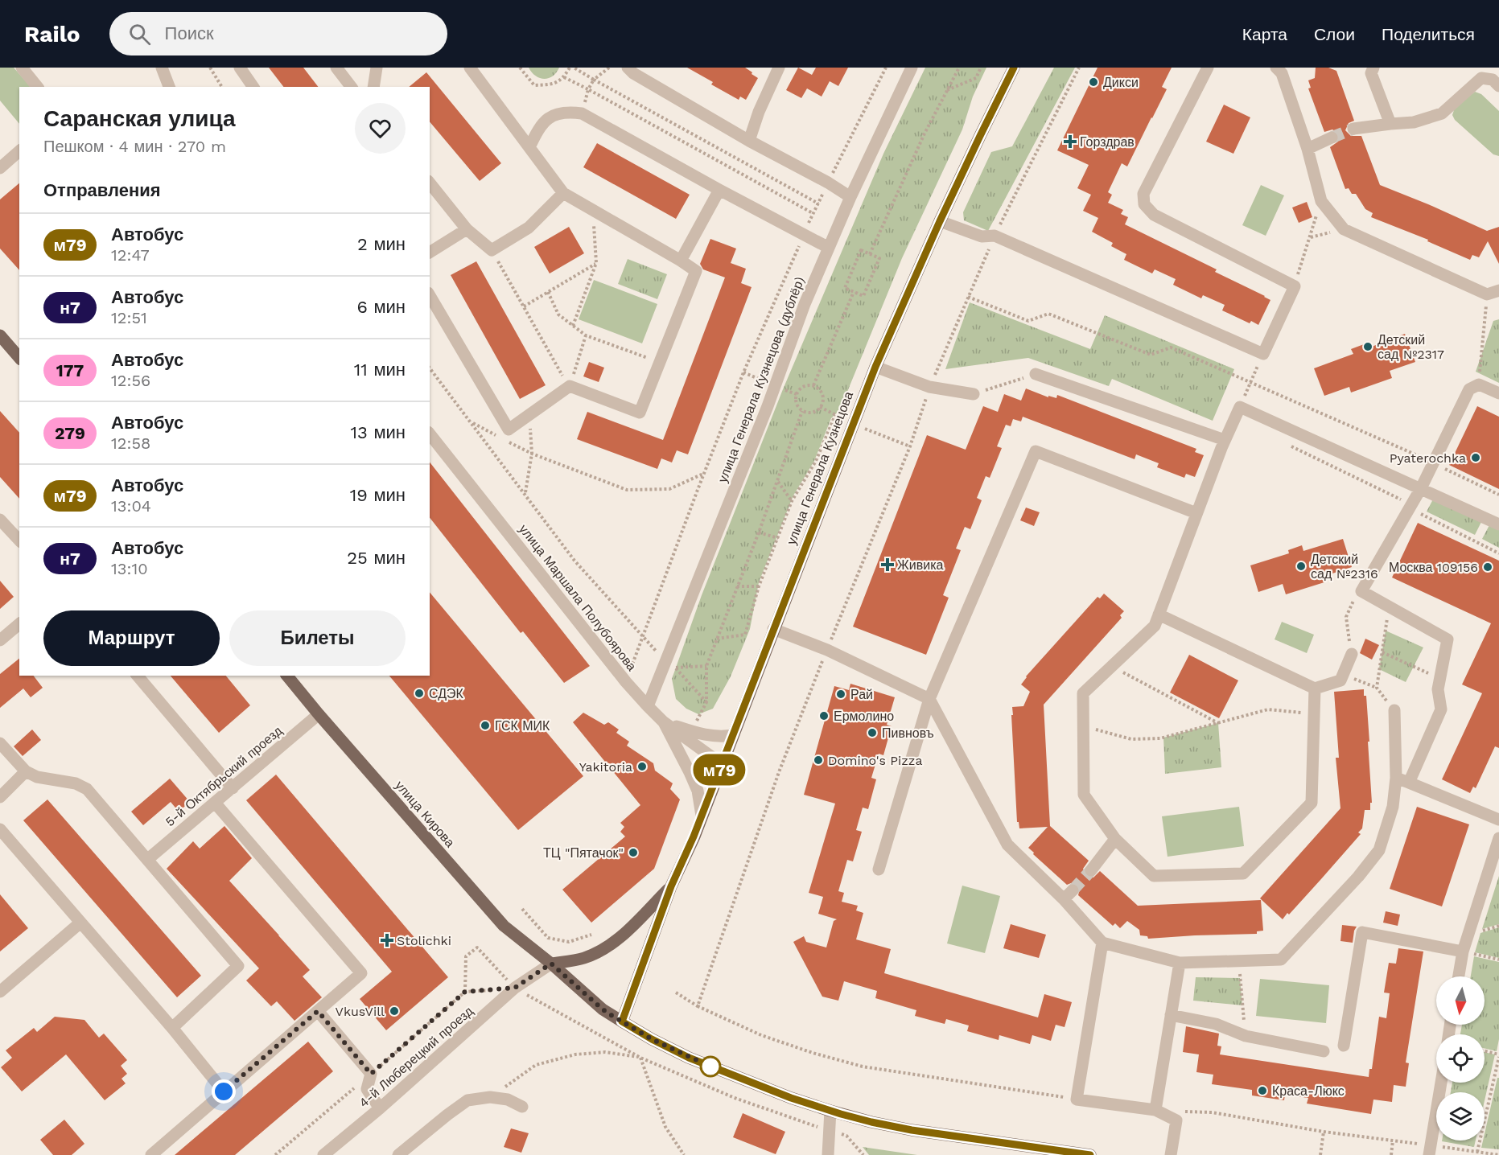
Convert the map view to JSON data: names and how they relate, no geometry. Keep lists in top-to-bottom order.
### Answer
{
  "streets": {
    "main road": ["улица Генерала Кузнецова", "улица Кирова"],
    "street": [
      "улица Генерала Кузнецова (дублёр)",
      "улица Маршала Полубоярова",
      "5-й Октябрьский проезд",
      "4-й Люберецкий проезд"
    ]
  },
  "crossings": [
    ["улица Генерала Кузнецова (дублёр)", "улица Маршала Полубоярова"],
    ["улица Генерала Кузнецова", "улица Маршала Полубоярова"],
    ["улица Генерала Кузнецова", "улица Кирова"],
    ["улица Генерала Кузнецова", "4-й Люберецкий проезд"],
    ["5-й Октябрьский проезд", "улица Кирова"],
    ["улица Кирова", "4-й Люберецкий проезд"]
  ],
  "places": {
    "other": [
      "Дикси",
      "Детский сад №2317",
      "Pyaterochka",
      "Детский сад №2316",
      "Москва 109156",
      "СДЭК",
      "Рай",
      "Ермолино",
      "ГСК МИК",
      "Пивновъ",
      "Domino's Pizza",
      "Yakitoria",
      "ТЦ \"Пятачок\"",
      "VkusVill",
      "Краса-Люкс"
    ],
    "health": ["Горздрав", "Живика", "Stolichki"]
  },
  "lines": ["bus line м79"],
  "north": "bottom",
  "page": {
    "header": "Railo",
    "search": "Поиск",
    "nav": ["Карта", "Слои", "Поделиться"],
    "on_map": "м79",
    "heading": [
      ["Саранская улица", "Пешком · 4 мин · 270 m"],
      "Отправления"
    ],
    "list": [
      {
        "mark": "м79",
        "name": "Автобус",
        "note": "12:47",
        "value": "2 мин"
      },
      {
        "mark": "н7",
        "name": "Автобус",
        "note": "12:51",
        "value": "6 мин"
      },
      {
        "mark": "177",
        "name": "Автобус",
        "note": "12:56",
        "value": "11 мин"
      },
      {
        "mark": "279",
        "name": "Автобус",
        "note": "12:58",
        "value": "13 мин"
      },
      {
        "mark": "м79",
        "name": "Автобус",
        "note": "13:04",
        "value": "19 мин"
      },
      {
        "mark": "н7",
        "name": "Автобус",
        "note": "13:10",
        "value": "25 мин"
      }
    ],
    "buttons": ["Маршрут", "Билеты"]
  }
}
